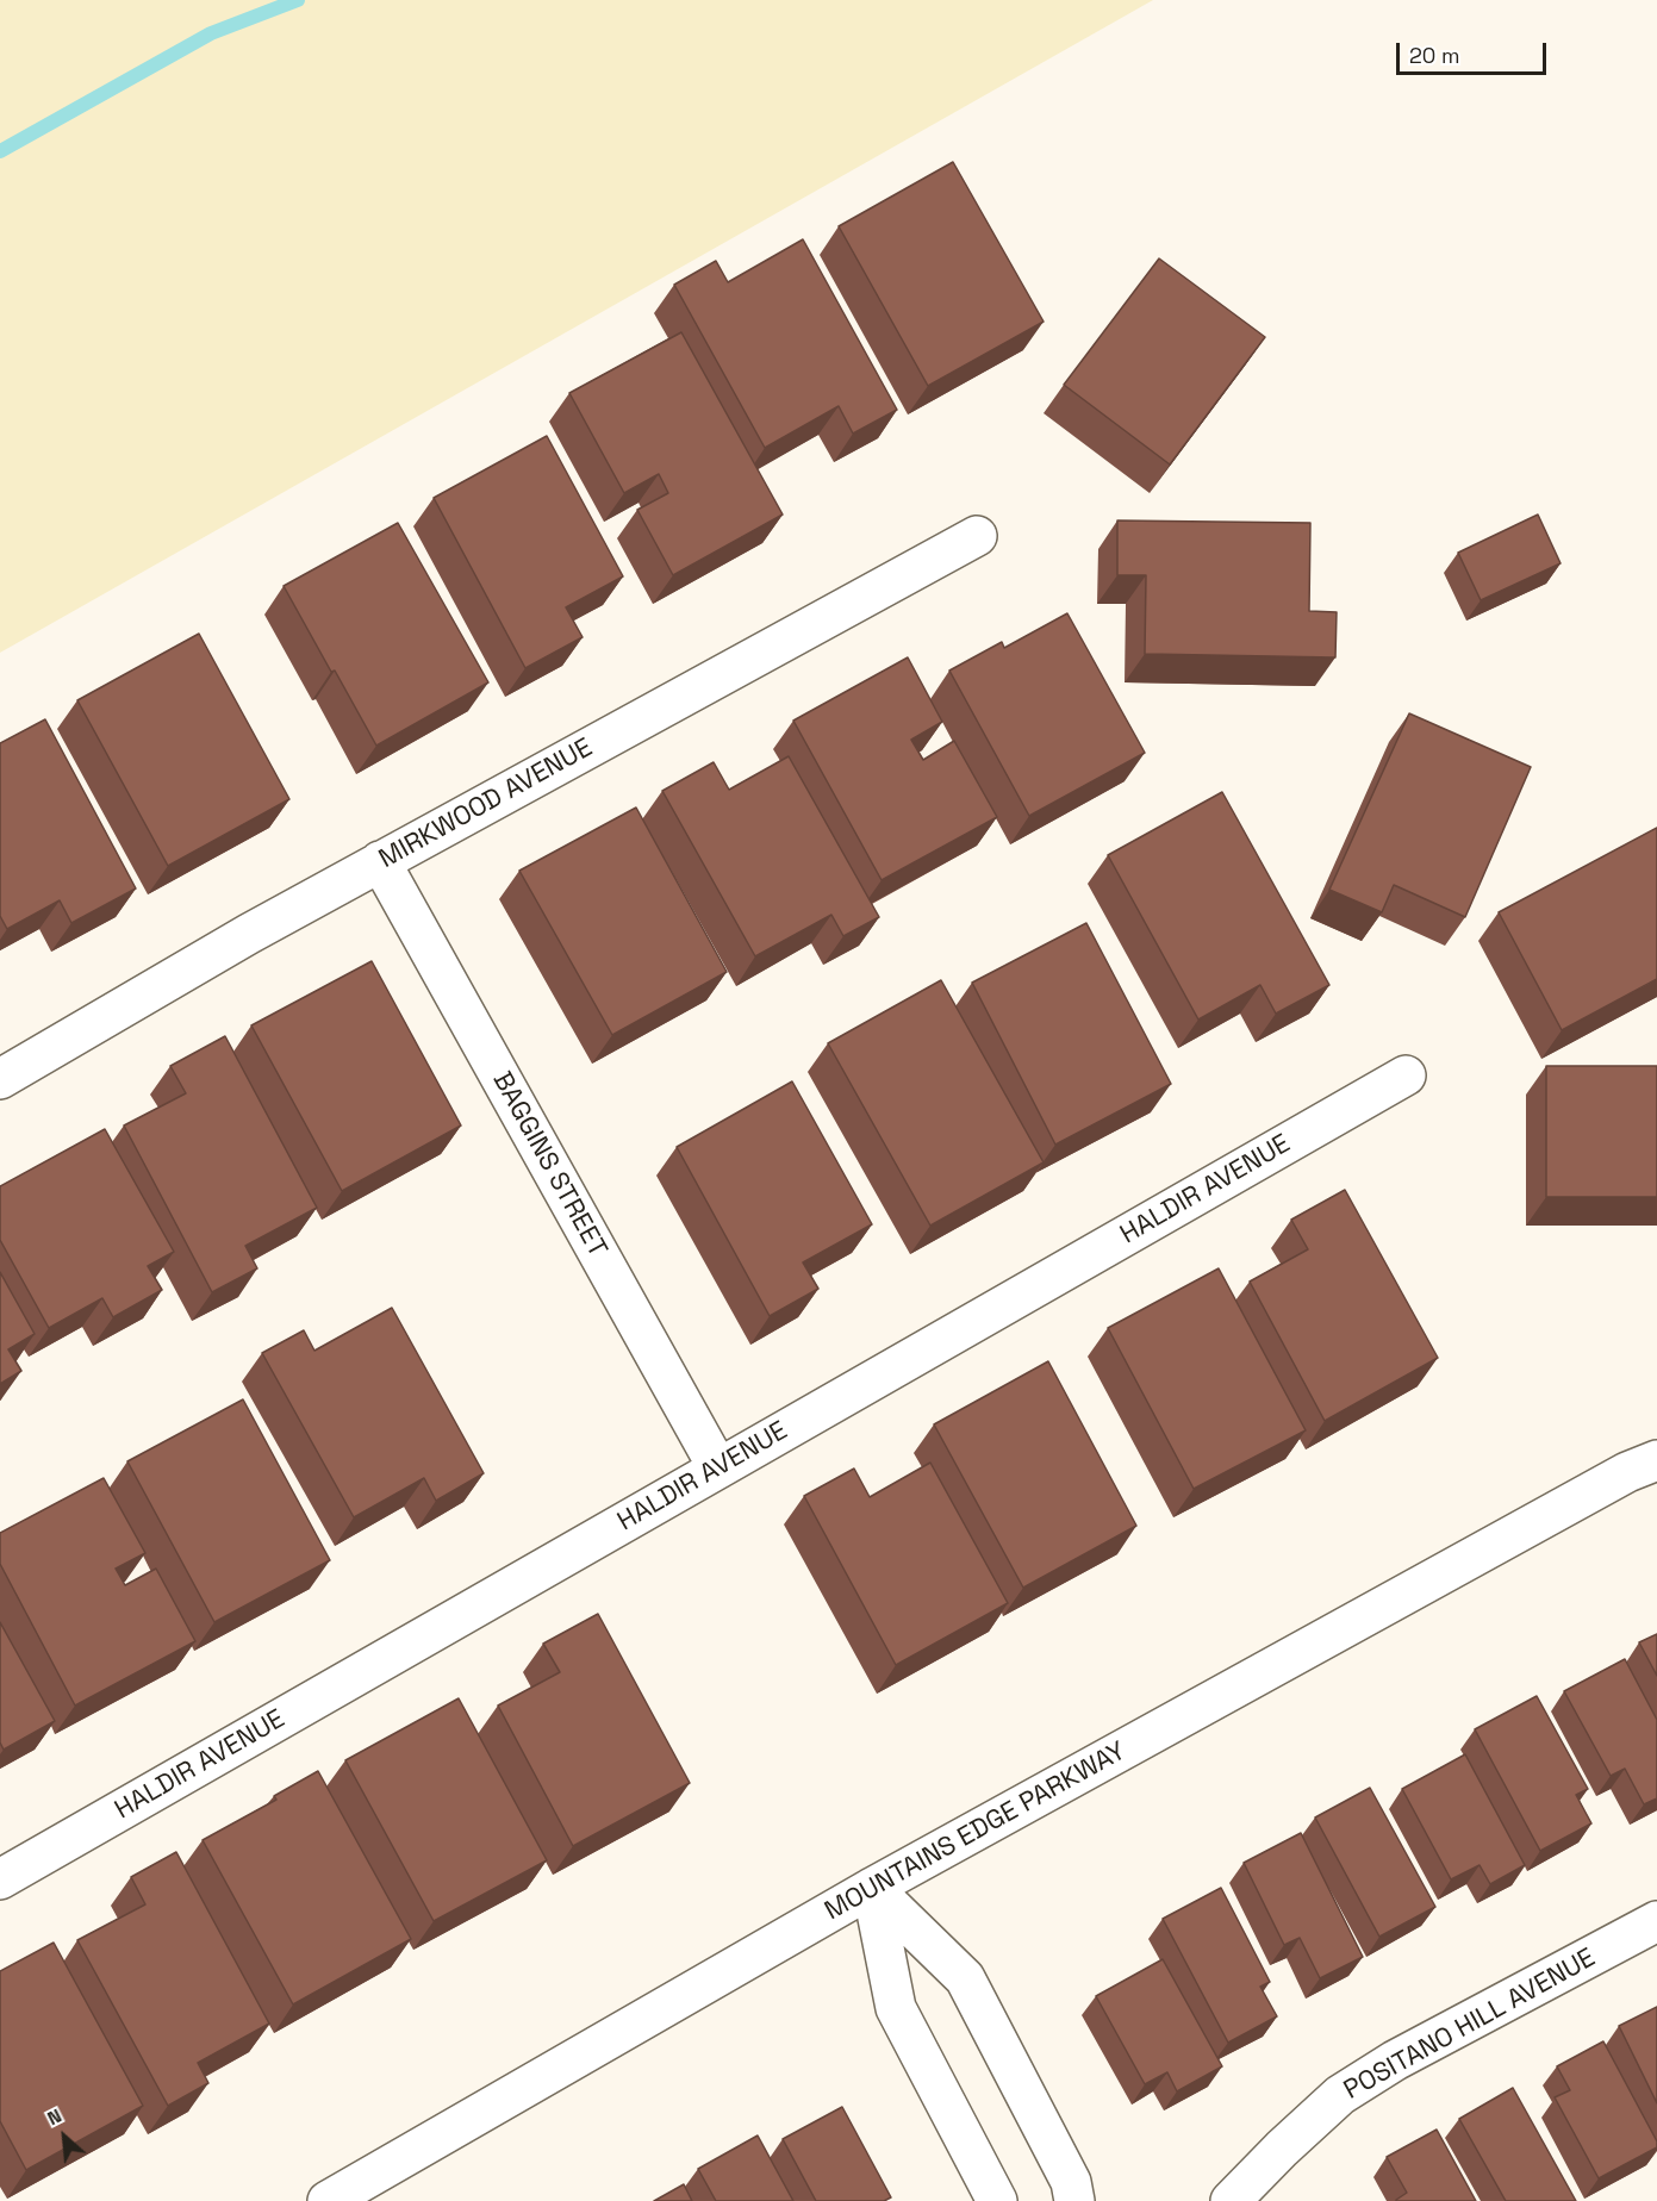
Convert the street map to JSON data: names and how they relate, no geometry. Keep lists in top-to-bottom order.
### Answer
{
  "streets": {
    "street": [
      "MIRKWOOD AVENUE",
      "BAGGINS STREET",
      "HALDIR AVENUE",
      "MOUNTAINS EDGE PARKWAY",
      "POSITANO HILL AVENUE"
    ]
  },
  "crossings": [
    ["MIRKWOOD AVENUE", "BAGGINS STREET"],
    ["BAGGINS STREET", "HALDIR AVENUE"]
  ],
  "scale_bar": "20 m",
  "north": "top left"
}
